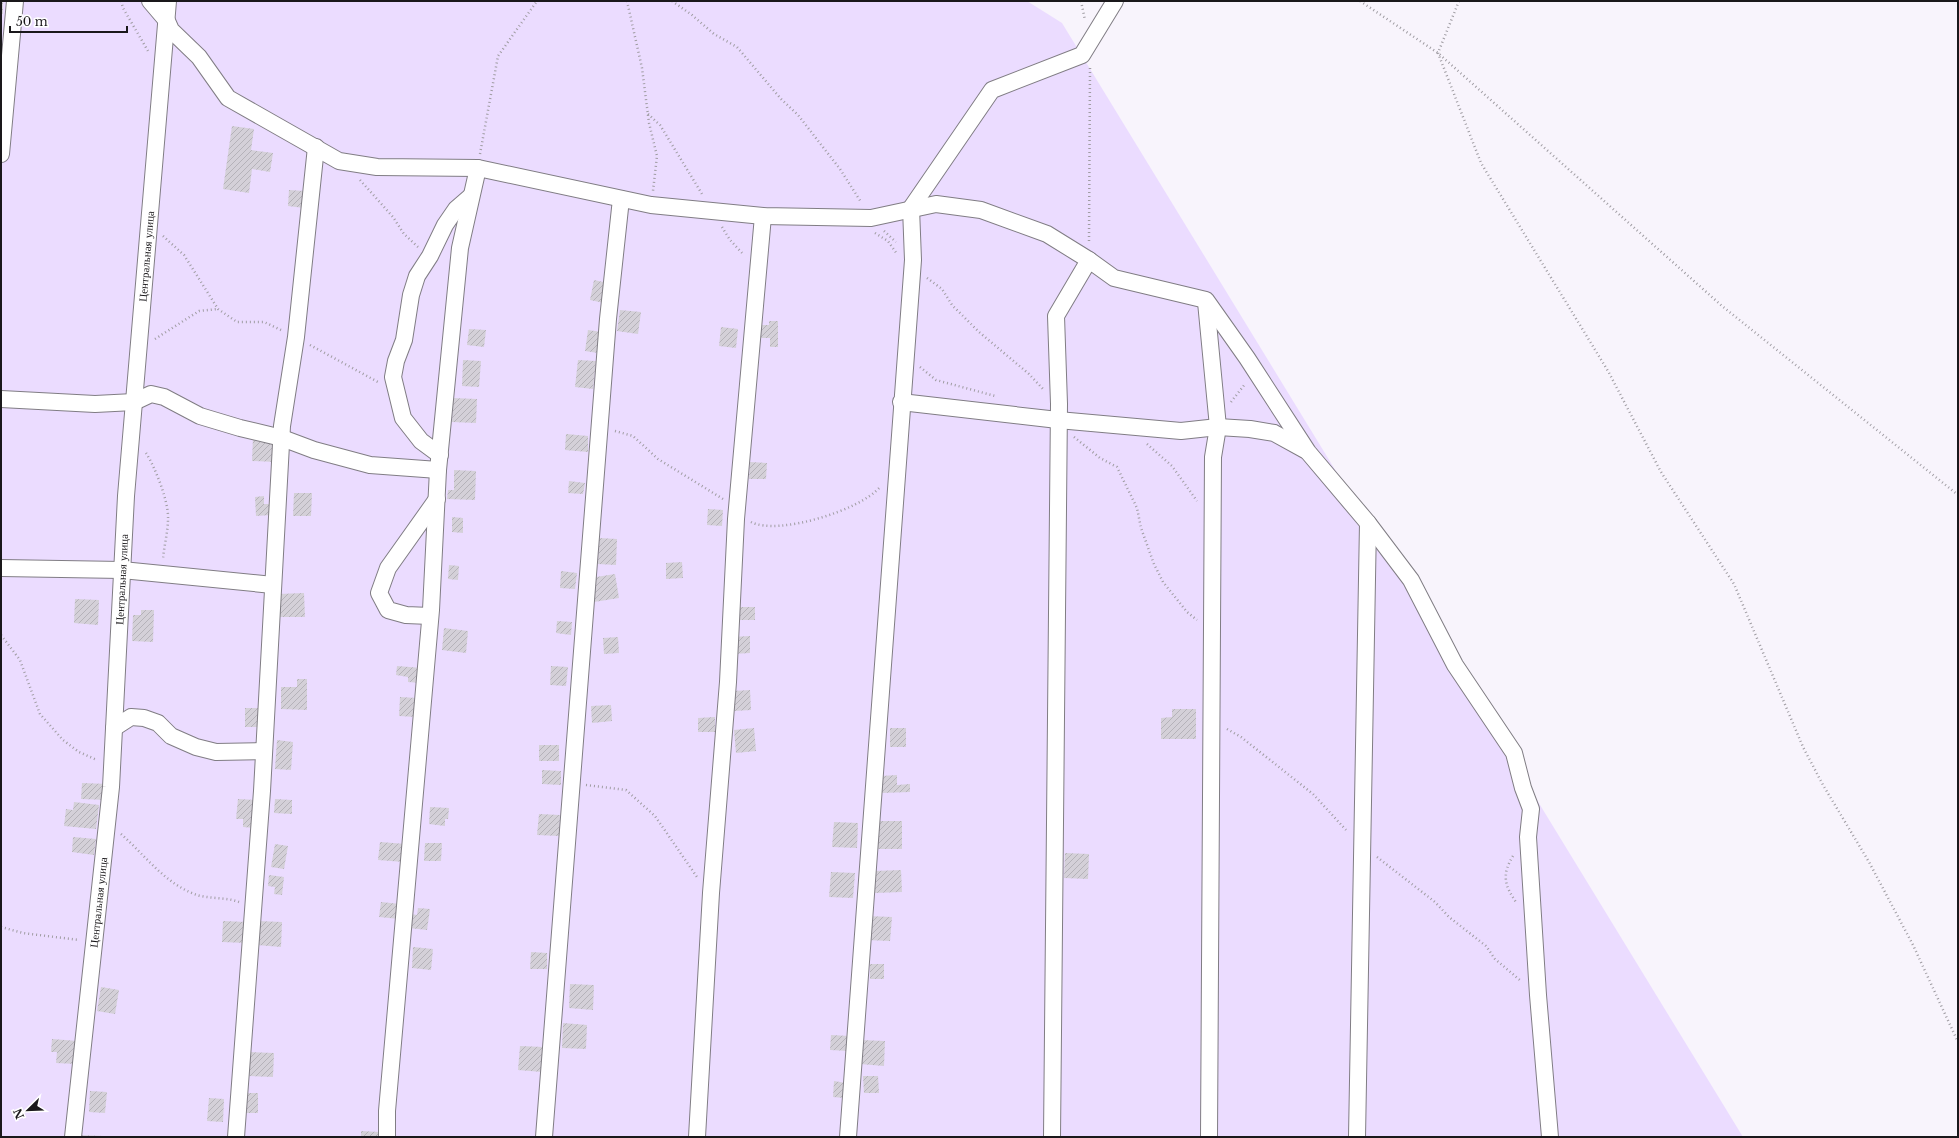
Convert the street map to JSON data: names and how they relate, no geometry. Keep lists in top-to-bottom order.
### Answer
{
  "streets": {
    "street": ["Центральная улица"]
  },
  "scale_bar": "50 m",
  "north": "bottom left"
}
